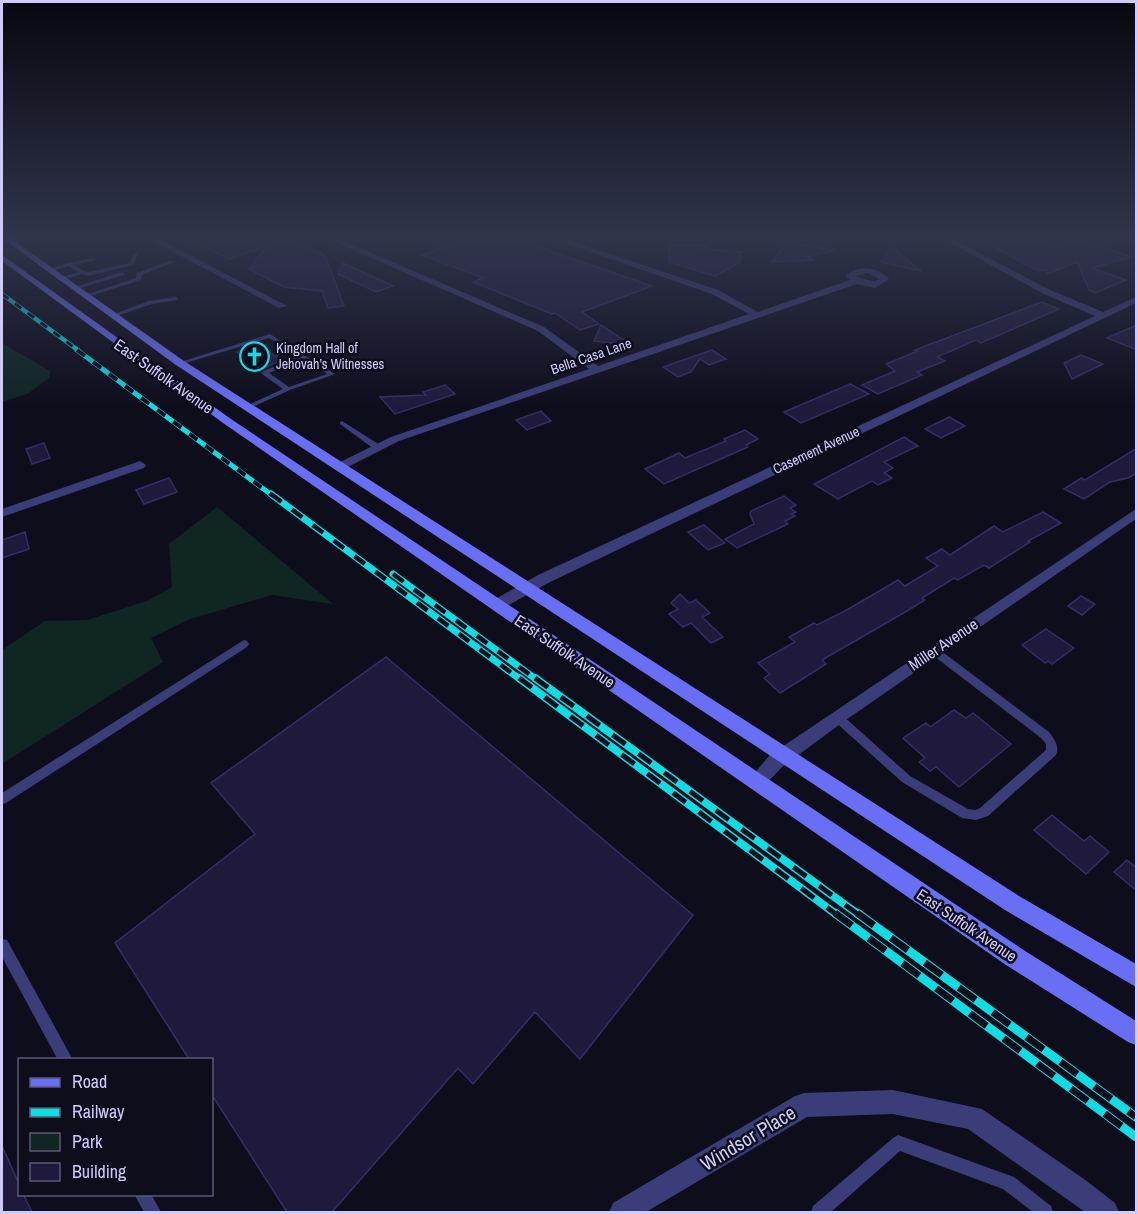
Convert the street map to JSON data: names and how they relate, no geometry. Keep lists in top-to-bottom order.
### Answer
{
  "streets": {
    "main road": ["East Suffolk Avenue"],
    "street": [
      "Bella Casa Lane",
      "Casement Avenue",
      "Miller Avenue",
      "Windsor Place"
    ]
  },
  "crossings": [
    ["Bella Casa Lane", "East Suffolk Avenue"],
    ["East Suffolk Avenue", "Casement Avenue"],
    ["East Suffolk Avenue", "Miller Avenue"]
  ],
  "places": {
    "church": ["Kingdom Hall of Jehovah’s Witnesses"]
  },
  "legend": [
    "Road",
    "Railway",
    "Park",
    "Building"
  ]
}
